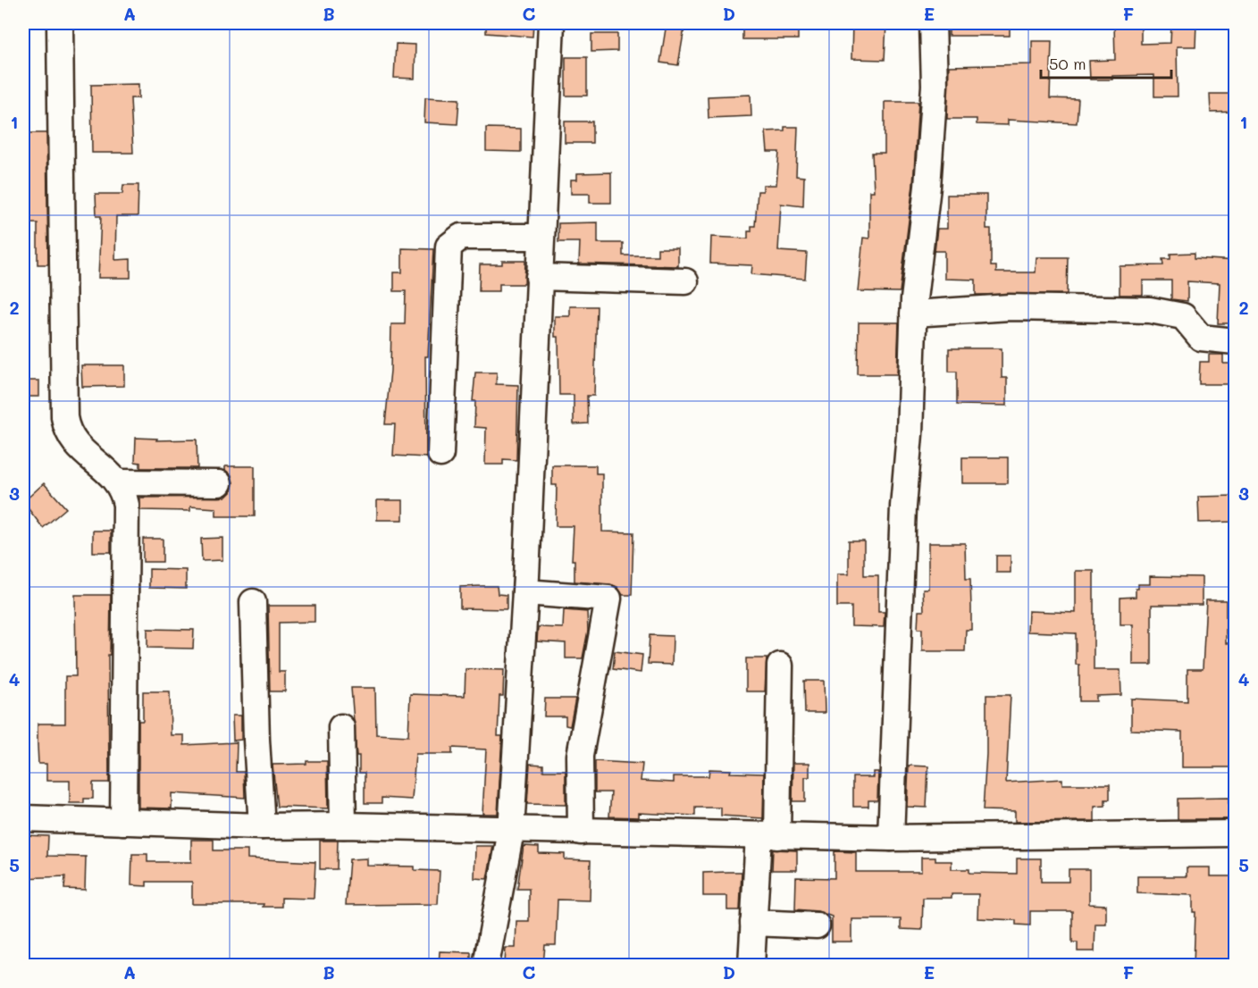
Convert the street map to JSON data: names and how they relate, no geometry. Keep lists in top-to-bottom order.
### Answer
{
  "scale_bar": "50 m",
  "grid": {
    "columns": [
      "A",
      "B",
      "C",
      "D",
      "E",
      "F"
    ],
    "rows": [
      "1",
      "2",
      "3",
      "4",
      "5"
    ]
  }
}
